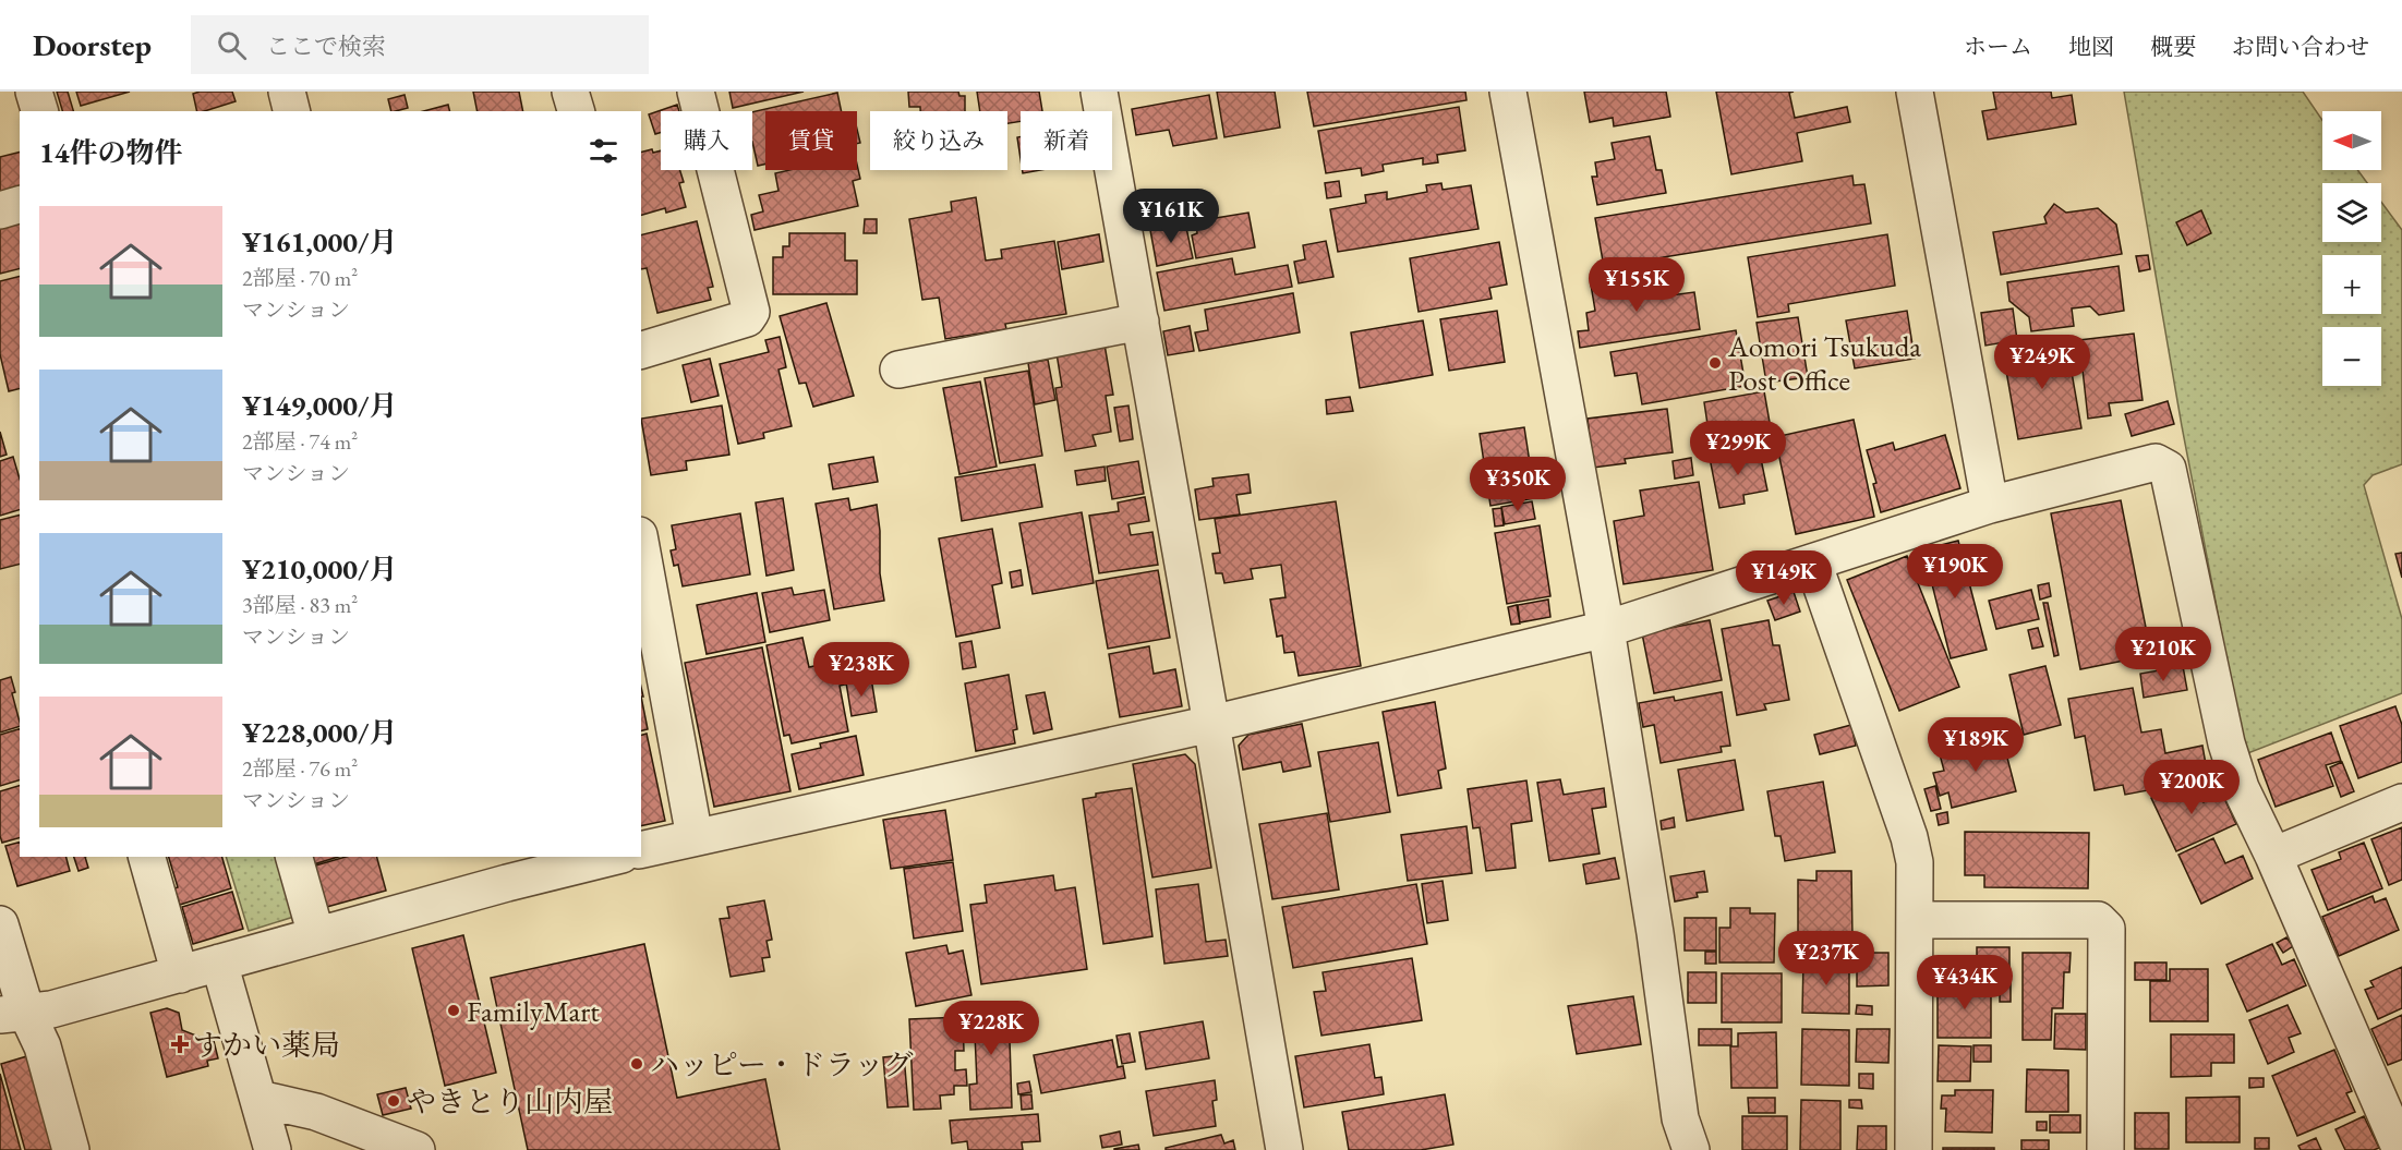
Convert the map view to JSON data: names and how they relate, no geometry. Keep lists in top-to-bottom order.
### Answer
{
  "places": {
    "other": [
      "Aomori Tsukuda Post Office",
      "FamilyMart",
      "ハッピー・ドラッグ",
      "やきとり山内屋"
    ],
    "health": ["すかい薬局"]
  },
  "north": "left",
  "page": {
    "header": "Doorstep",
    "search": "ここで検索",
    "nav": [
      "ホーム",
      "地図",
      "概要",
      "お問い合わせ"
    ],
    "map_buttons": ["+", "−"],
    "chip": [
      "購入",
      "賃貸",
      "絞り込み",
      "新着"
    ],
    "heading": "14件の物件",
    "price": [
      "¥161K",
      "¥155K",
      "¥249K",
      "¥299K",
      "¥350K",
      "¥190K",
      "¥149K",
      "¥210K",
      "¥238K",
      "¥189K",
      "¥200K",
      "¥237K",
      "¥434K",
      "¥228K"
    ],
    "list": [
      {
        "name": "¥161,000/月",
        "note": "2部屋 · 70 m² · マンション"
      },
      {
        "name": "¥149,000/月",
        "note": "2部屋 · 74 m² · マンション"
      },
      {
        "name": "¥210,000/月",
        "note": "3部屋 · 83 m² · マンション"
      },
      {
        "name": "¥228,000/月",
        "note": "2部屋 · 76 m² · マンション"
      }
    ]
  }
}
